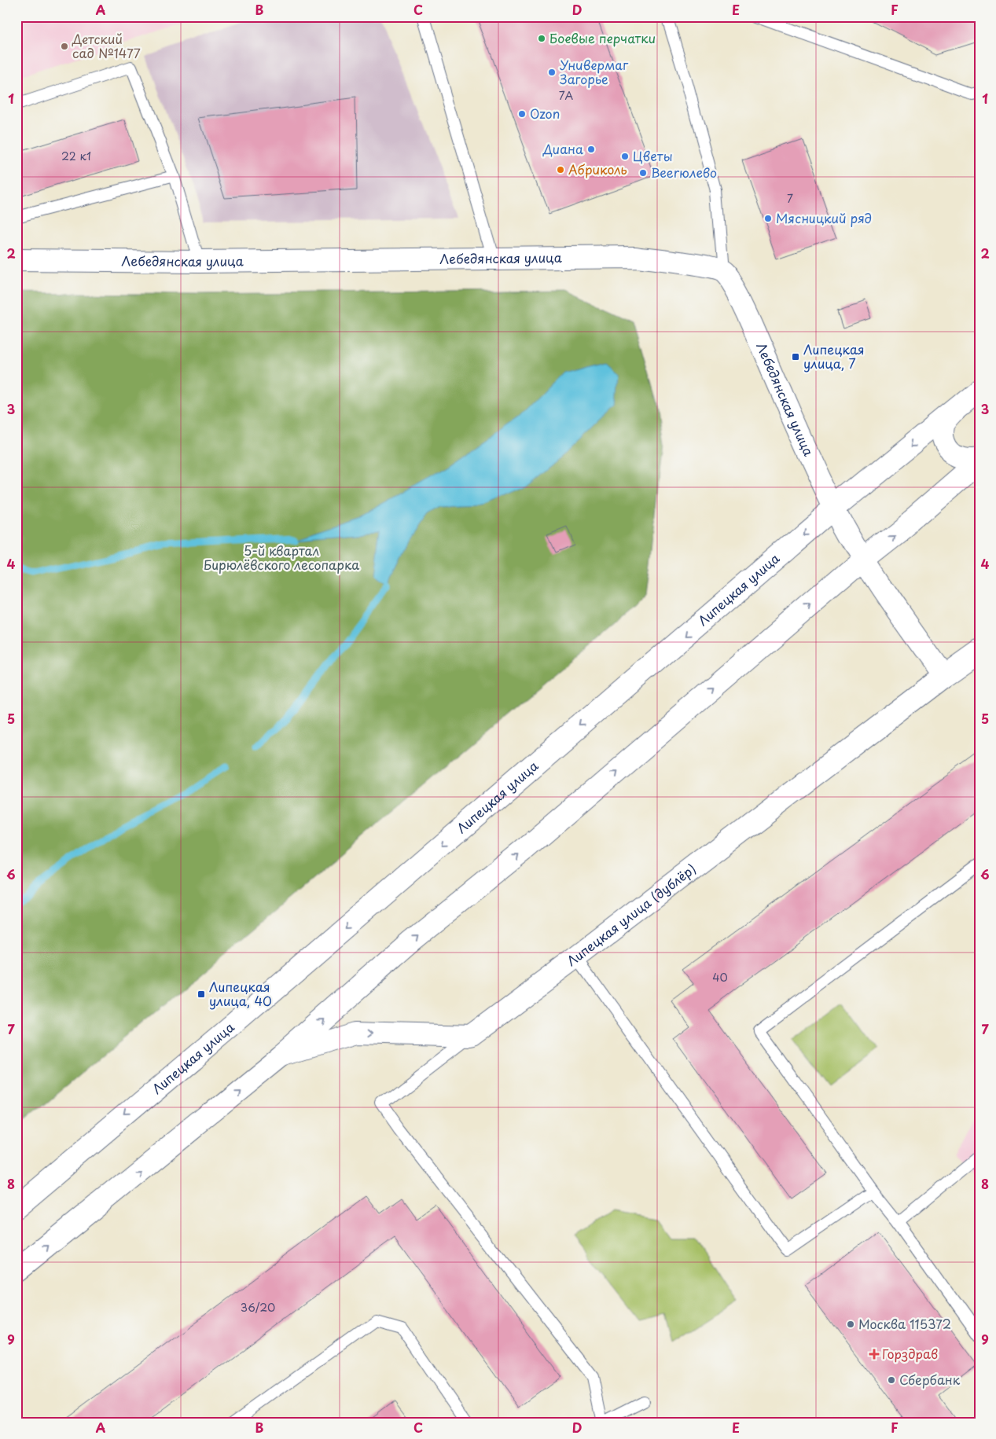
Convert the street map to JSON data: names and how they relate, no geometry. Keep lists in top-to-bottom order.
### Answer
{
  "streets": {
    "main road": ["Лебедянская улица", "Липецкая улица", "Липецкая улица (дублёр)"]
  },
  "crossings": [
    ["Лебедянская улица", "Липецкая улица"]
  ],
  "parks": ["5-й квартал Бирюлёвского лесопарка"],
  "places": {
    "other": [
      "Боевые перчатки",
      "Детский сад №1477",
      "Универмаг Загорье",
      "Ozon",
      "Диана",
      "Цветы",
      "Абриколь",
      "Beerюлево",
      "Мясницкий ряд",
      "Москва 115372",
      "Сбербанк"
    ],
    "transit": ["Липецкая улица, 7", "Липецкая улица, 40"],
    "health": ["Горздрав"]
  },
  "house_numbers": [
    "7А",
    "22 к1",
    "7",
    "40",
    "36/20"
  ],
  "grid": {
    "columns": [
      "A",
      "B",
      "C",
      "D",
      "E",
      "F"
    ],
    "rows": [
      "1",
      "2",
      "3",
      "4",
      "5",
      "6",
      "7",
      "8",
      "9"
    ]
  }
}
